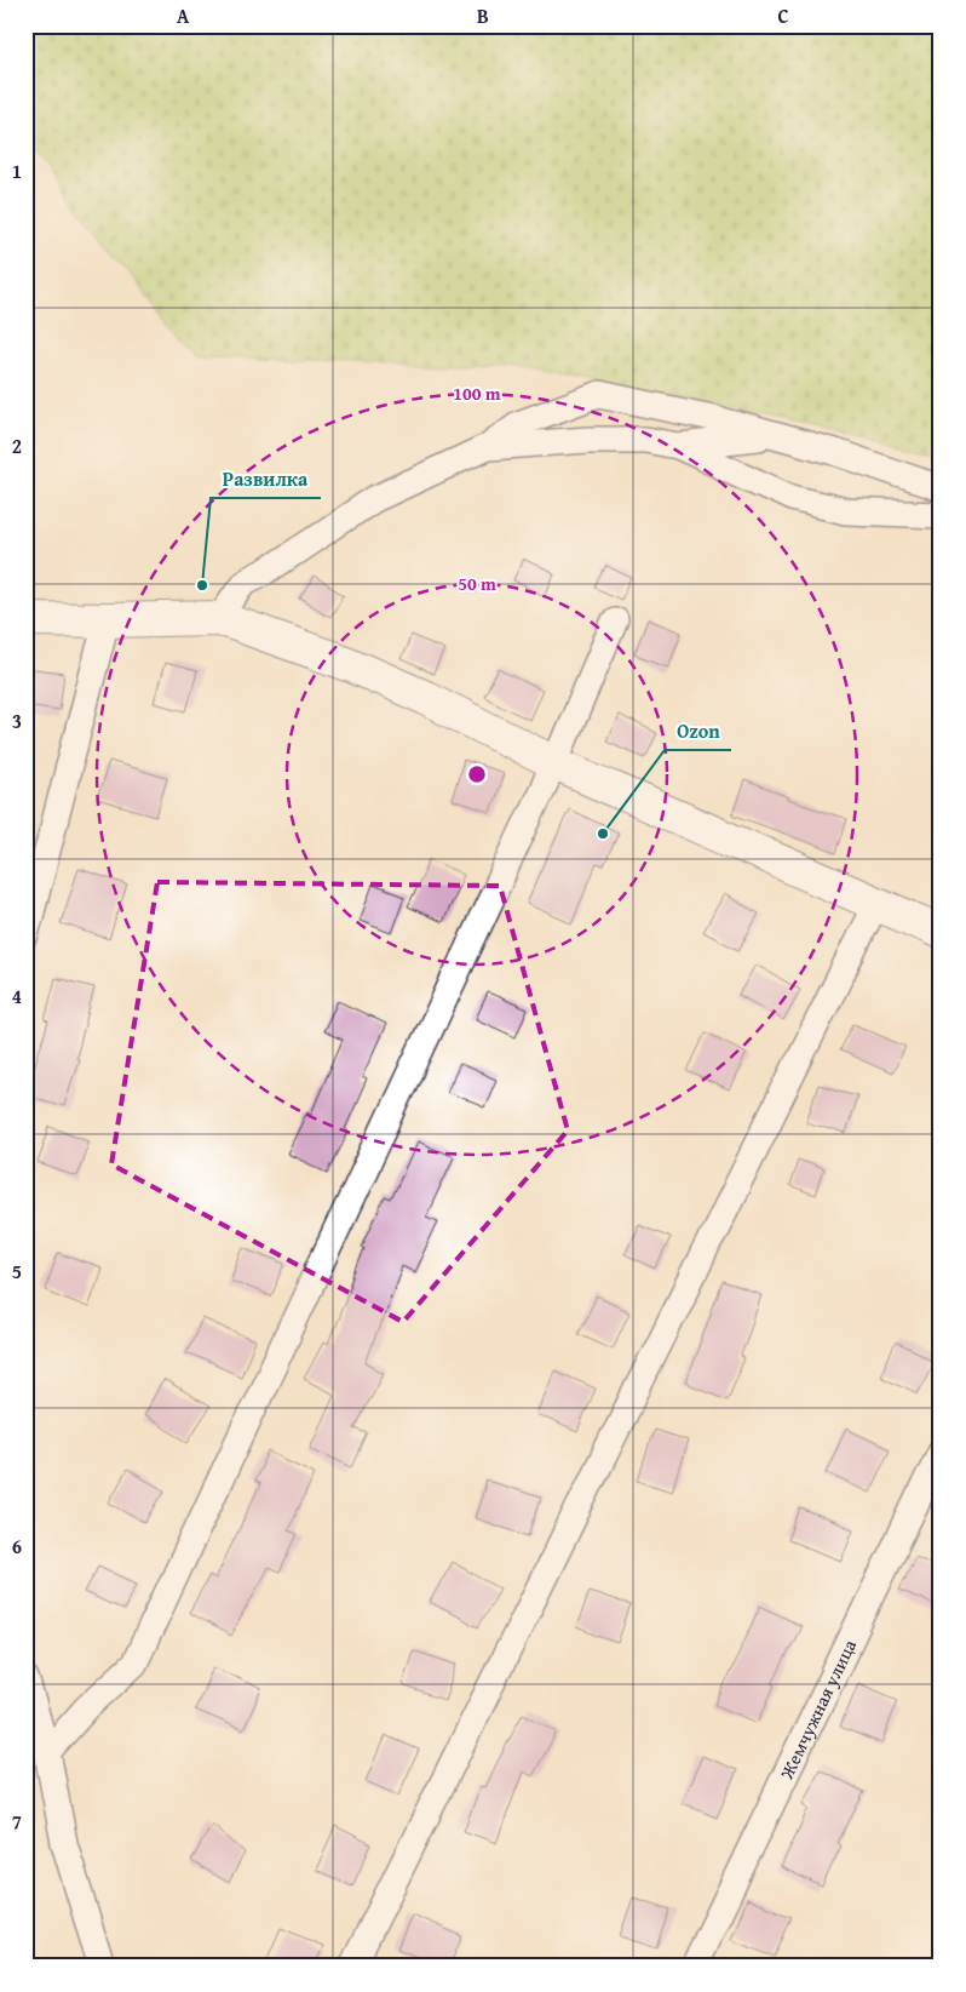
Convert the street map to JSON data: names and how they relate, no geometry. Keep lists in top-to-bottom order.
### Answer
{
  "streets": {
    "street": ["Жемчужная улица"]
  },
  "places": ["Развилка", "Ozon"],
  "grid": {
    "columns": ["A", "B", "C"],
    "rows": [
      "1",
      "2",
      "3",
      "4",
      "5",
      "6",
      "7"
    ]
  },
  "rings": ["100 m", "50 m"]
}
